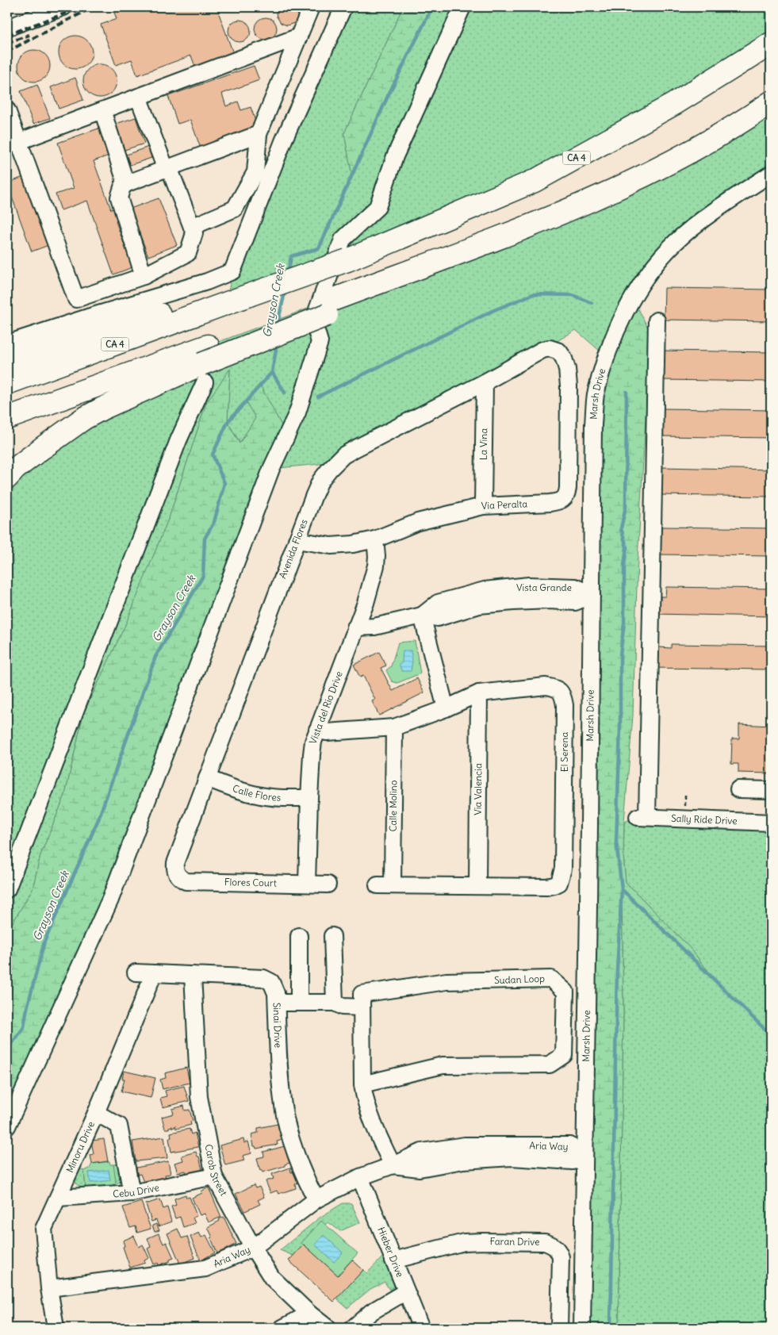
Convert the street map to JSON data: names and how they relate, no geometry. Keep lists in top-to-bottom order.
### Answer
{
  "streets": {
    "highway": ["CA 4"],
    "street": [
      "Marsh Drive",
      "La Vina",
      "Via Peralta",
      "Avenida Flores",
      "Vista Grande",
      "Vista del Rio Drive",
      "El Serena",
      "Via Valencia",
      "Calle Flores",
      "Calle Molino",
      "Sally Ride Drive",
      "Flores Court",
      "Sudan Loop",
      "Sinai Drive",
      "Aria Way",
      "Minoru Drive",
      "Carob Street",
      "Cebu Drive",
      "Faran Drive",
      "Hieber Drive"
    ]
  },
  "crossings": [
    ["Marsh Drive", "Vista Grande"],
    ["Marsh Drive", "Aria Way"],
    ["La Vina", "Via Peralta"],
    ["La Vina", "Avenida Flores"],
    ["Via Peralta", "Avenida Flores"],
    ["Via Peralta", "Vista del Rio Drive"],
    ["Avenida Flores", "Calle Flores"],
    ["Avenida Flores", "Flores Court"],
    ["Vista Grande", "Vista del Rio Drive"],
    ["Vista del Rio Drive", "El Serena"],
    ["Vista del Rio Drive", "Calle Flores"],
    ["Vista del Rio Drive", "Flores Court"],
    ["El Serena", "Via Valencia"],
    ["El Serena", "Calle Molino"],
    ["Sudan Loop", "Aria Way"],
    ["Sinai Drive", "Aria Way"],
    ["Sinai Drive", "Minoru Drive"],
    ["Sinai Drive", "Carob Street"],
    ["Aria Way", "Minoru Drive"],
    ["Aria Way", "Carob Street"],
    ["Aria Way", "Hieber Drive"],
    ["Minoru Drive", "Cebu Drive"],
    ["Carob Street", "Cebu Drive"],
    ["Faran Drive", "Hieber Drive"]
  ],
  "water": ["Grayson Creek"]
}
